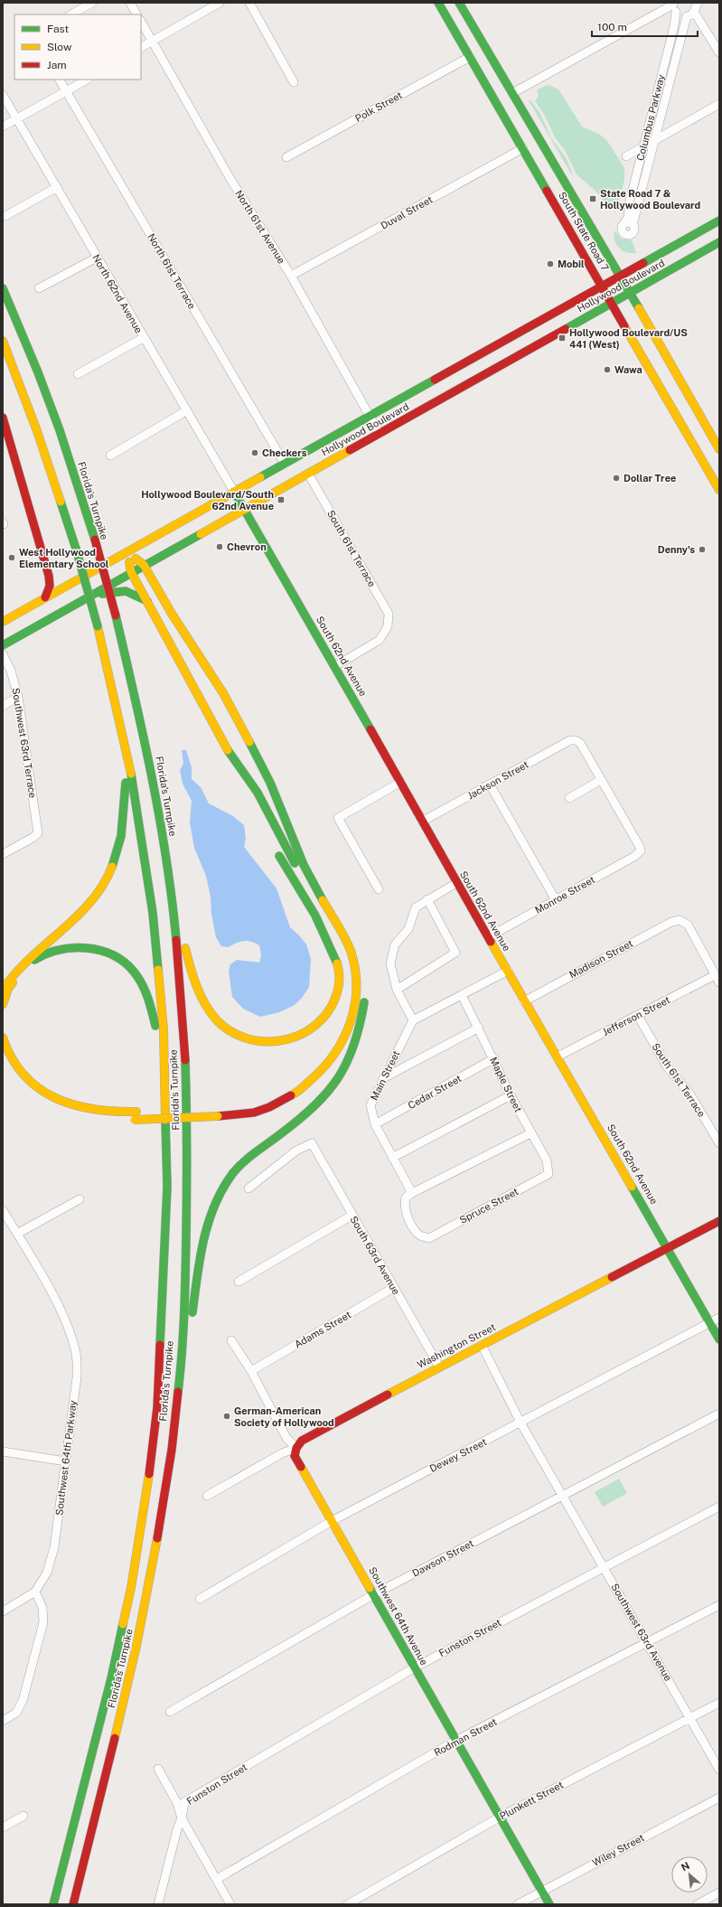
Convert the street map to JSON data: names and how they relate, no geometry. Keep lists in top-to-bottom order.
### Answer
{
  "streets": {
    "main road": [
      "South State Road 7",
      "Hollywood Boulevard",
      "Florida's Turnpike",
      "South 62nd Avenue",
      "Washington Street",
      "Southwest 64th Avenue"
    ],
    "street": [
      "Polk Street",
      "Columbus Parkway",
      "Duval Street",
      "North 61st Avenue",
      "North 61st Terrace",
      "North 62nd Avenue",
      "South 61st Terrace",
      "Southwest 63rd Terrace",
      "Jackson Street",
      "Monroe Street",
      "Madison Street",
      "Jefferson Street",
      "Main Street",
      "Maple Street",
      "Cedar Street",
      "Spruce Street",
      "South 63rd Avenue",
      "Adams Street",
      "Dewey Street",
      "Southwest 64th Parkway",
      "Dawson Street",
      "Southwest 63rd Avenue",
      "Funston Street",
      "Rodman Street",
      "Plunkett Street",
      "Wiley Street"
    ]
  },
  "crossings": [
    ["Polk Street", "South State Road 7"],
    ["Duval Street", "North 61st Avenue"],
    ["Duval Street", "South State Road 7"],
    ["North 61st Avenue", "Hollywood Boulevard"],
    ["South State Road 7", "Hollywood Boulevard"],
    ["North 61st Terrace", "Hollywood Boulevard"],
    ["Hollywood Boulevard", "North 62nd Avenue"],
    ["Hollywood Boulevard", "South 61st Terrace"],
    ["Hollywood Boulevard", "South 62nd Avenue"],
    ["North 62nd Avenue", "South 62nd Avenue"],
    ["South 61st Terrace", "South 62nd Avenue"],
    ["South 61st Terrace", "Jefferson Street"],
    ["South 62nd Avenue", "Jackson Street"],
    ["South 62nd Avenue", "Monroe Street"],
    ["South 62nd Avenue", "Madison Street"],
    ["South 62nd Avenue", "Jefferson Street"],
    ["South 62nd Avenue", "Washington Street"],
    ["South 62nd Avenue", "Dewey Street"],
    ["Jackson Street", "Monroe Street"],
    ["Madison Street", "Jefferson Street"],
    ["Main Street", "Cedar Street"],
    ["Main Street", "Spruce Street"],
    ["Maple Street", "Cedar Street"],
    ["Maple Street", "Spruce Street"],
    ["South 63rd Avenue", "Adams Street"],
    ["South 63rd Avenue", "Washington Street"],
    ["Washington Street", "Southwest 64th Avenue"],
    ["Dewey Street", "Southwest 64th Avenue"],
    ["Dawson Street", "Southwest 64th Avenue"],
    ["Dawson Street", "Southwest 63rd Avenue"],
    ["Southwest 64th Avenue", "Funston Street"],
    ["Southwest 64th Avenue", "Rodman Street"],
    ["Southwest 64th Avenue", "Plunkett Street"],
    ["Southwest 64th Avenue", "Wiley Street"],
    ["Southwest 63rd Avenue", "Funston Street"],
    ["Southwest 63rd Avenue", "Rodman Street"],
    ["Southwest 63rd Avenue", "Plunkett Street"]
  ],
  "places": {
    "transit": ["State Road 7 & Hollywood Boulevard", "Hollywood Boulevard/US 441 (West)", "Hollywood Boulevard/South 62nd Avenue"],
    "other": [
      "Mobil",
      "Wawa",
      "Checkers",
      "Dollar Tree",
      "Chevron",
      "Denny's",
      "West Hollywood Elementary School",
      "German-American Society of Hollywood"
    ]
  },
  "legend": ["Fast", "Slow", "Jam"],
  "scale_bar": "100 m",
  "north": "top left"
}
